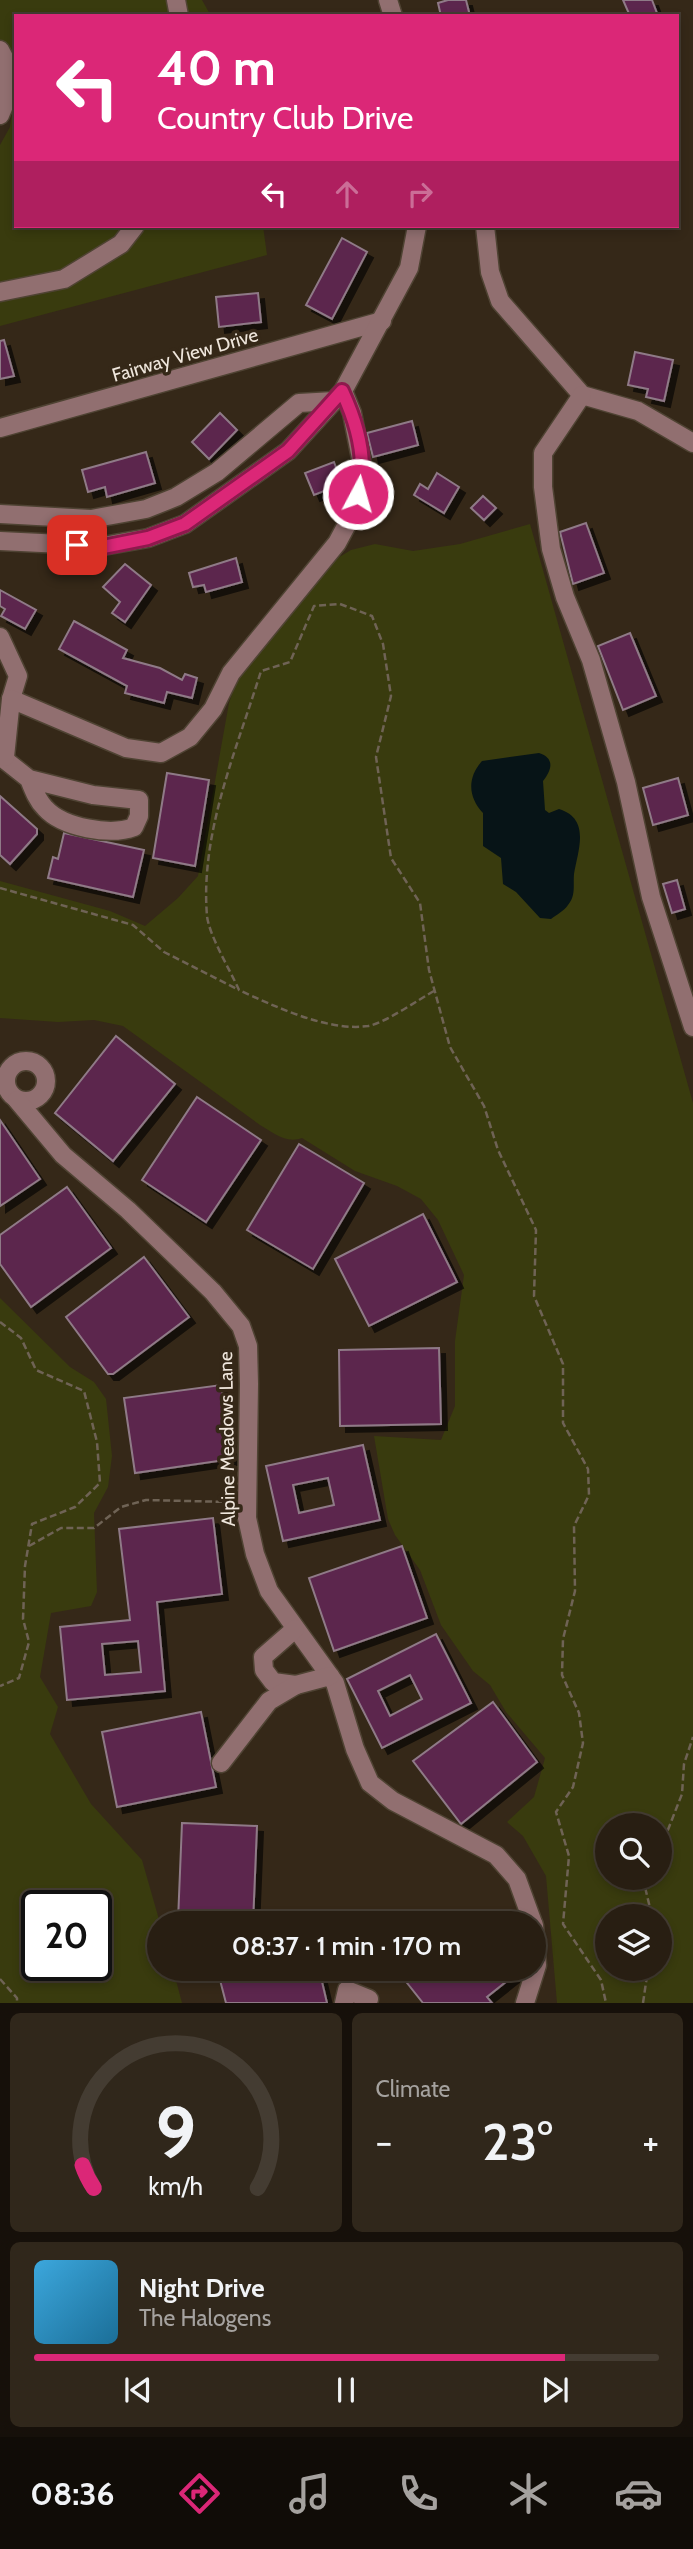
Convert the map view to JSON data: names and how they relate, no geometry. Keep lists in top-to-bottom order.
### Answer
{
  "streets": {
    "street": ["Fairway View Drive", "Alpine Meadows Lane"]
  },
  "page": {
    "turn": ["40 m", "Country Club Drive"],
    "limit": "20",
    "trip": "08:37 · 1 min · 170 m",
    "tile": "Climate",
    "heat": ["−", "23°", "+"],
    "song": ["Night Drive", "The Halogens"],
    "tabs": "08:36",
    "gauge": ["9", "km/h"]
  }
}
